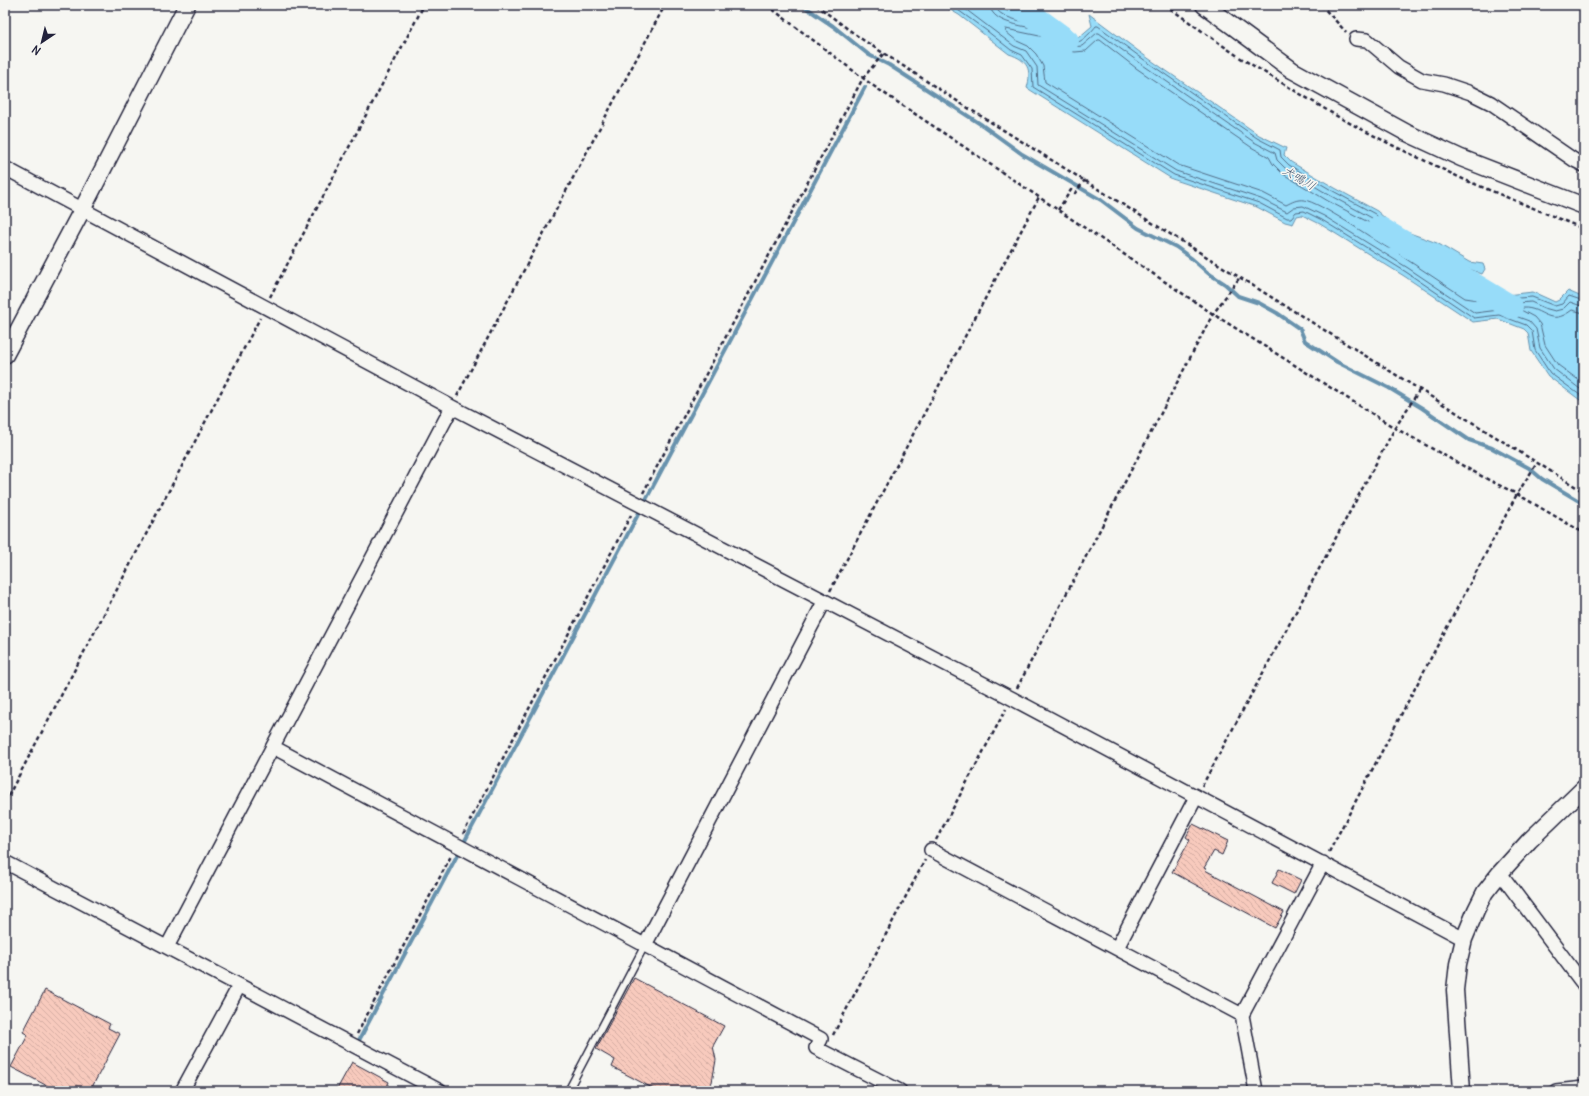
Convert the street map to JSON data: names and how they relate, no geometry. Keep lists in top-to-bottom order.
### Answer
{
  "water": ["犬鳴川"],
  "north": "bottom left"
}
